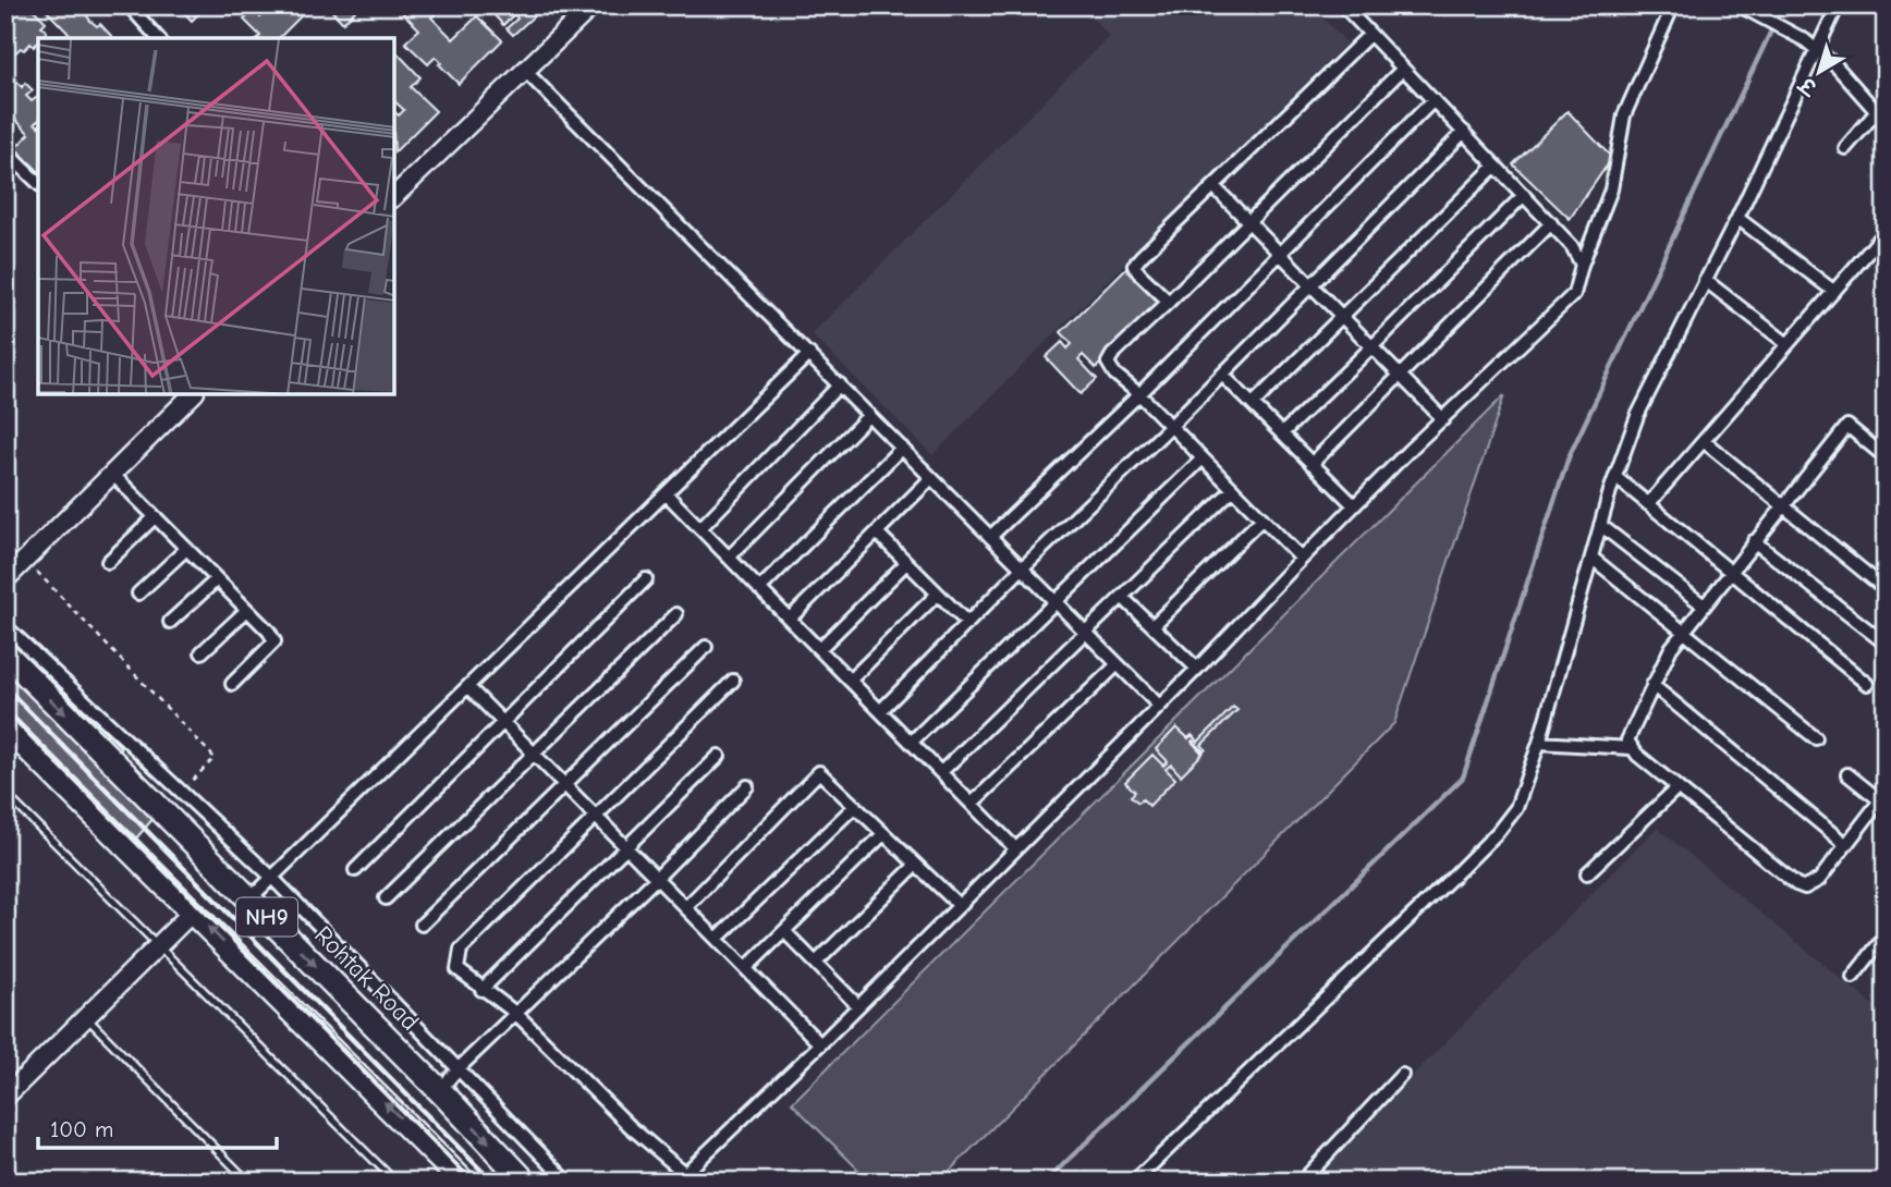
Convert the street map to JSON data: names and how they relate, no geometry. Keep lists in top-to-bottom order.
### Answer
{
  "streets": {
    "highway": ["NH9", "Rohtak Road"]
  },
  "scale_bar": "100 m",
  "north": "bottom left"
}
